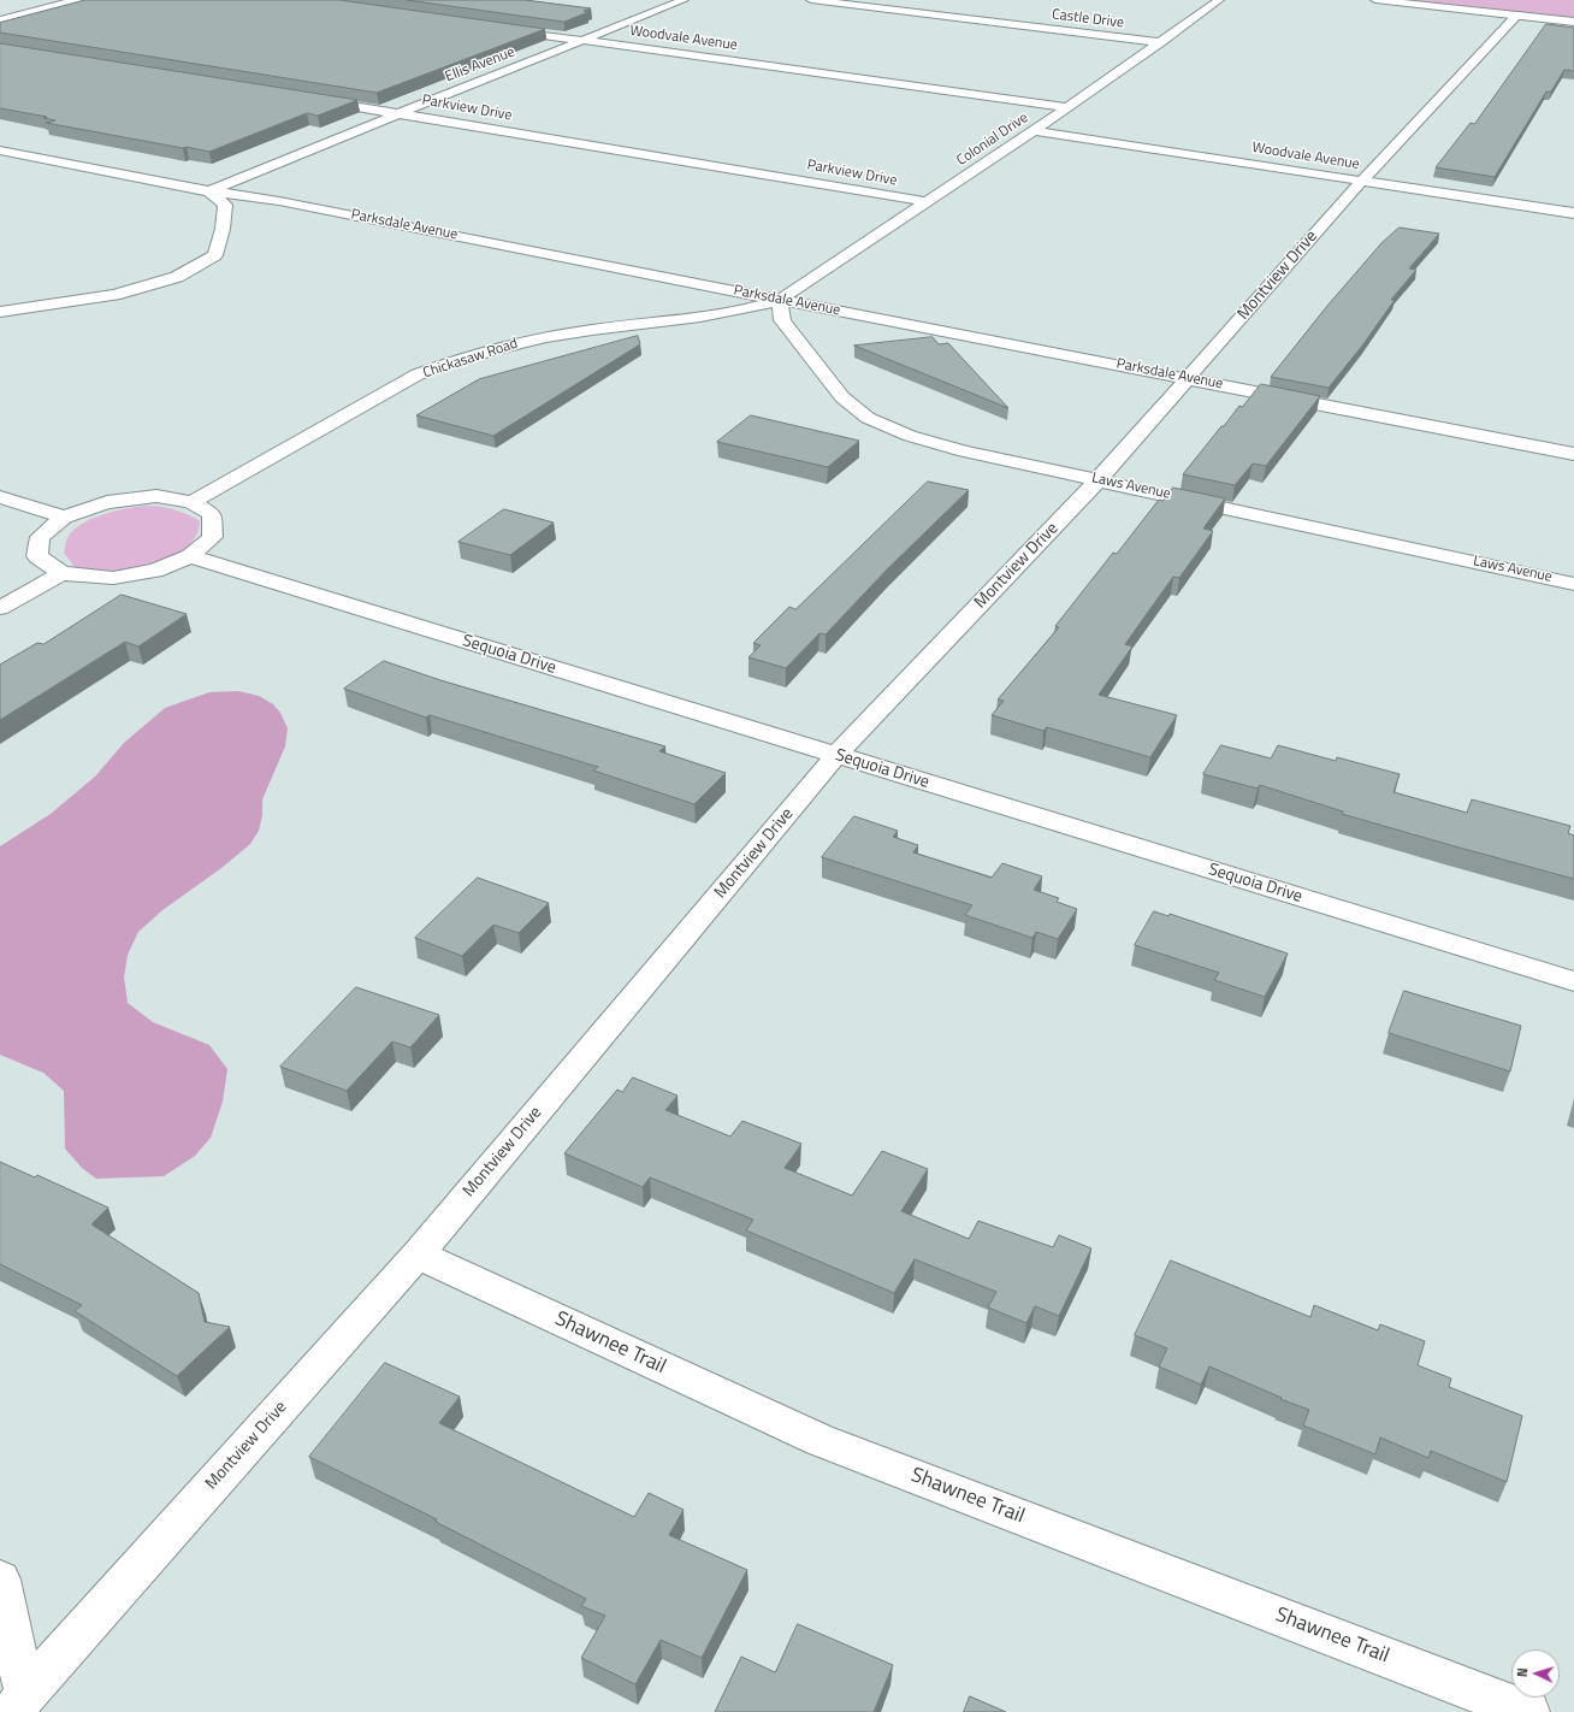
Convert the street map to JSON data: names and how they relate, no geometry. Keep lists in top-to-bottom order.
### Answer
{
  "streets": {
    "street": [
      "Castle Drive",
      "Woodvale Avenue",
      "Ellis Avenue",
      "Parkview Drive",
      "Colonial Drive",
      "Parksdale Avenue",
      "Montview Drive",
      "Chickasaw Road",
      "Laws Avenue",
      "Sequoia Drive",
      "Shawnee Trail"
    ]
  },
  "crossings": [
    ["Castle Drive", "Colonial Drive"],
    ["Woodvale Avenue", "Ellis Avenue"],
    ["Woodvale Avenue", "Colonial Drive"],
    ["Woodvale Avenue", "Montview Drive"],
    ["Ellis Avenue", "Parkview Drive"],
    ["Ellis Avenue", "Parksdale Avenue"],
    ["Parkview Drive", "Colonial Drive"],
    ["Colonial Drive", "Parksdale Avenue"],
    ["Colonial Drive", "Chickasaw Road"],
    ["Colonial Drive", "Laws Avenue"],
    ["Parksdale Avenue", "Montview Drive"],
    ["Parksdale Avenue", "Chickasaw Road"],
    ["Parksdale Avenue", "Laws Avenue"],
    ["Montview Drive", "Laws Avenue"],
    ["Montview Drive", "Sequoia Drive"],
    ["Montview Drive", "Shawnee Trail"],
    ["Chickasaw Road", "Laws Avenue"]
  ],
  "north": "left"
}
